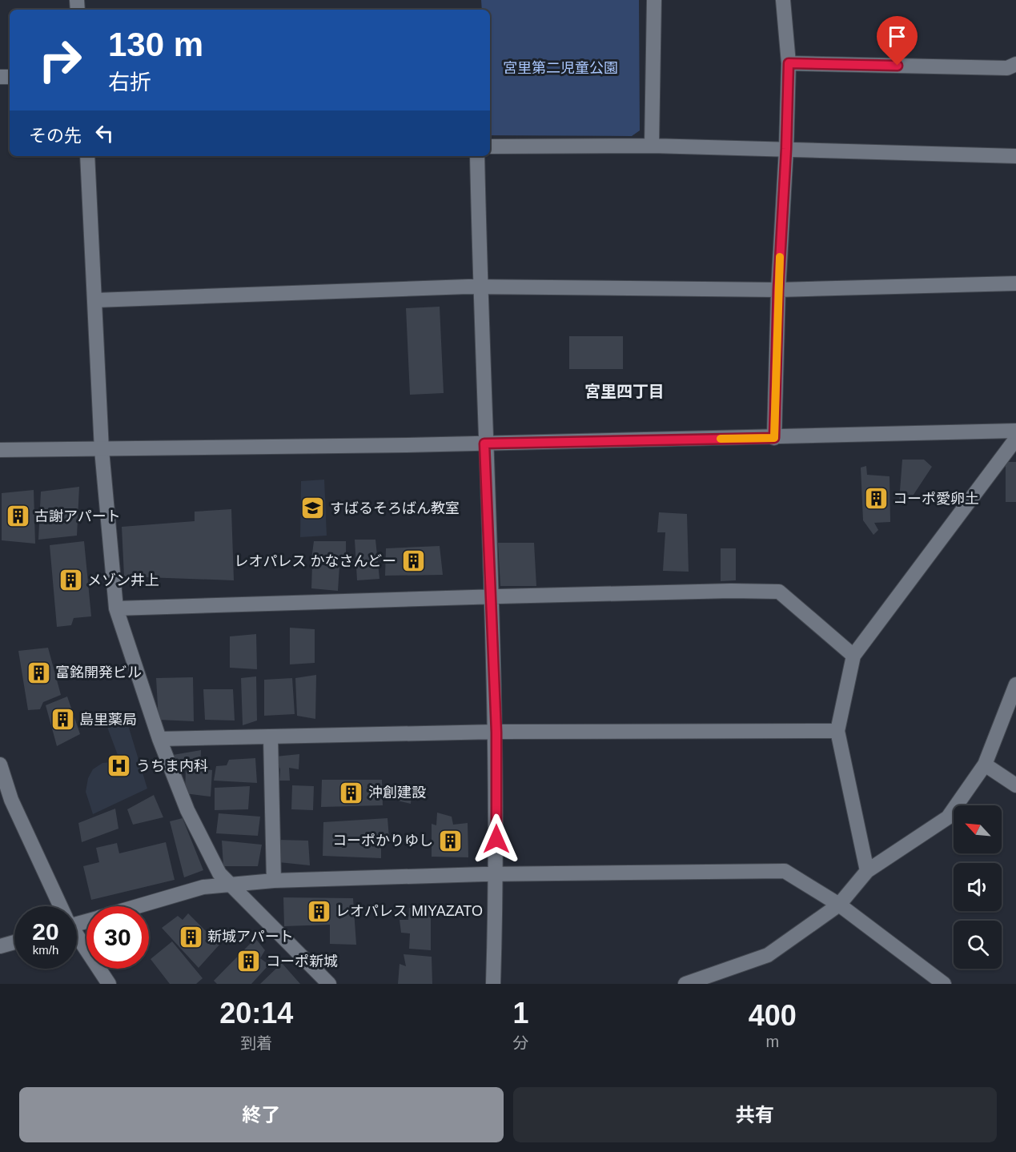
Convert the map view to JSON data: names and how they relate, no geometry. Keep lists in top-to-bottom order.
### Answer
{
  "districts": ["宮里四丁目"],
  "parks": ["宮里第二児童公園"],
  "places": {
    "building": [
      "コーポ愛卵土",
      "古謝アパート",
      "レオパレス かなさんどー",
      "メゾン井上",
      "富銘開発ビル",
      "島里薬局",
      "沖創建設",
      "コーポかりゆし",
      "レオパレス MIYAZATO",
      "新城アパート",
      "コーポ新城"
    ],
    "school or university": ["すばるそろばん教室"],
    "hospital": ["うちま内科"]
  },
  "north": "top left",
  "page": {
    "turn": ["130 m", "右折"],
    "then": "その先",
    "speed": "20 km/h",
    "limit": "30",
    "eta": [
      "20:14",
      "到着",
      "1",
      "分",
      "400",
      "m"
    ],
    "buttons": ["終了", "共有"]
  }
}
